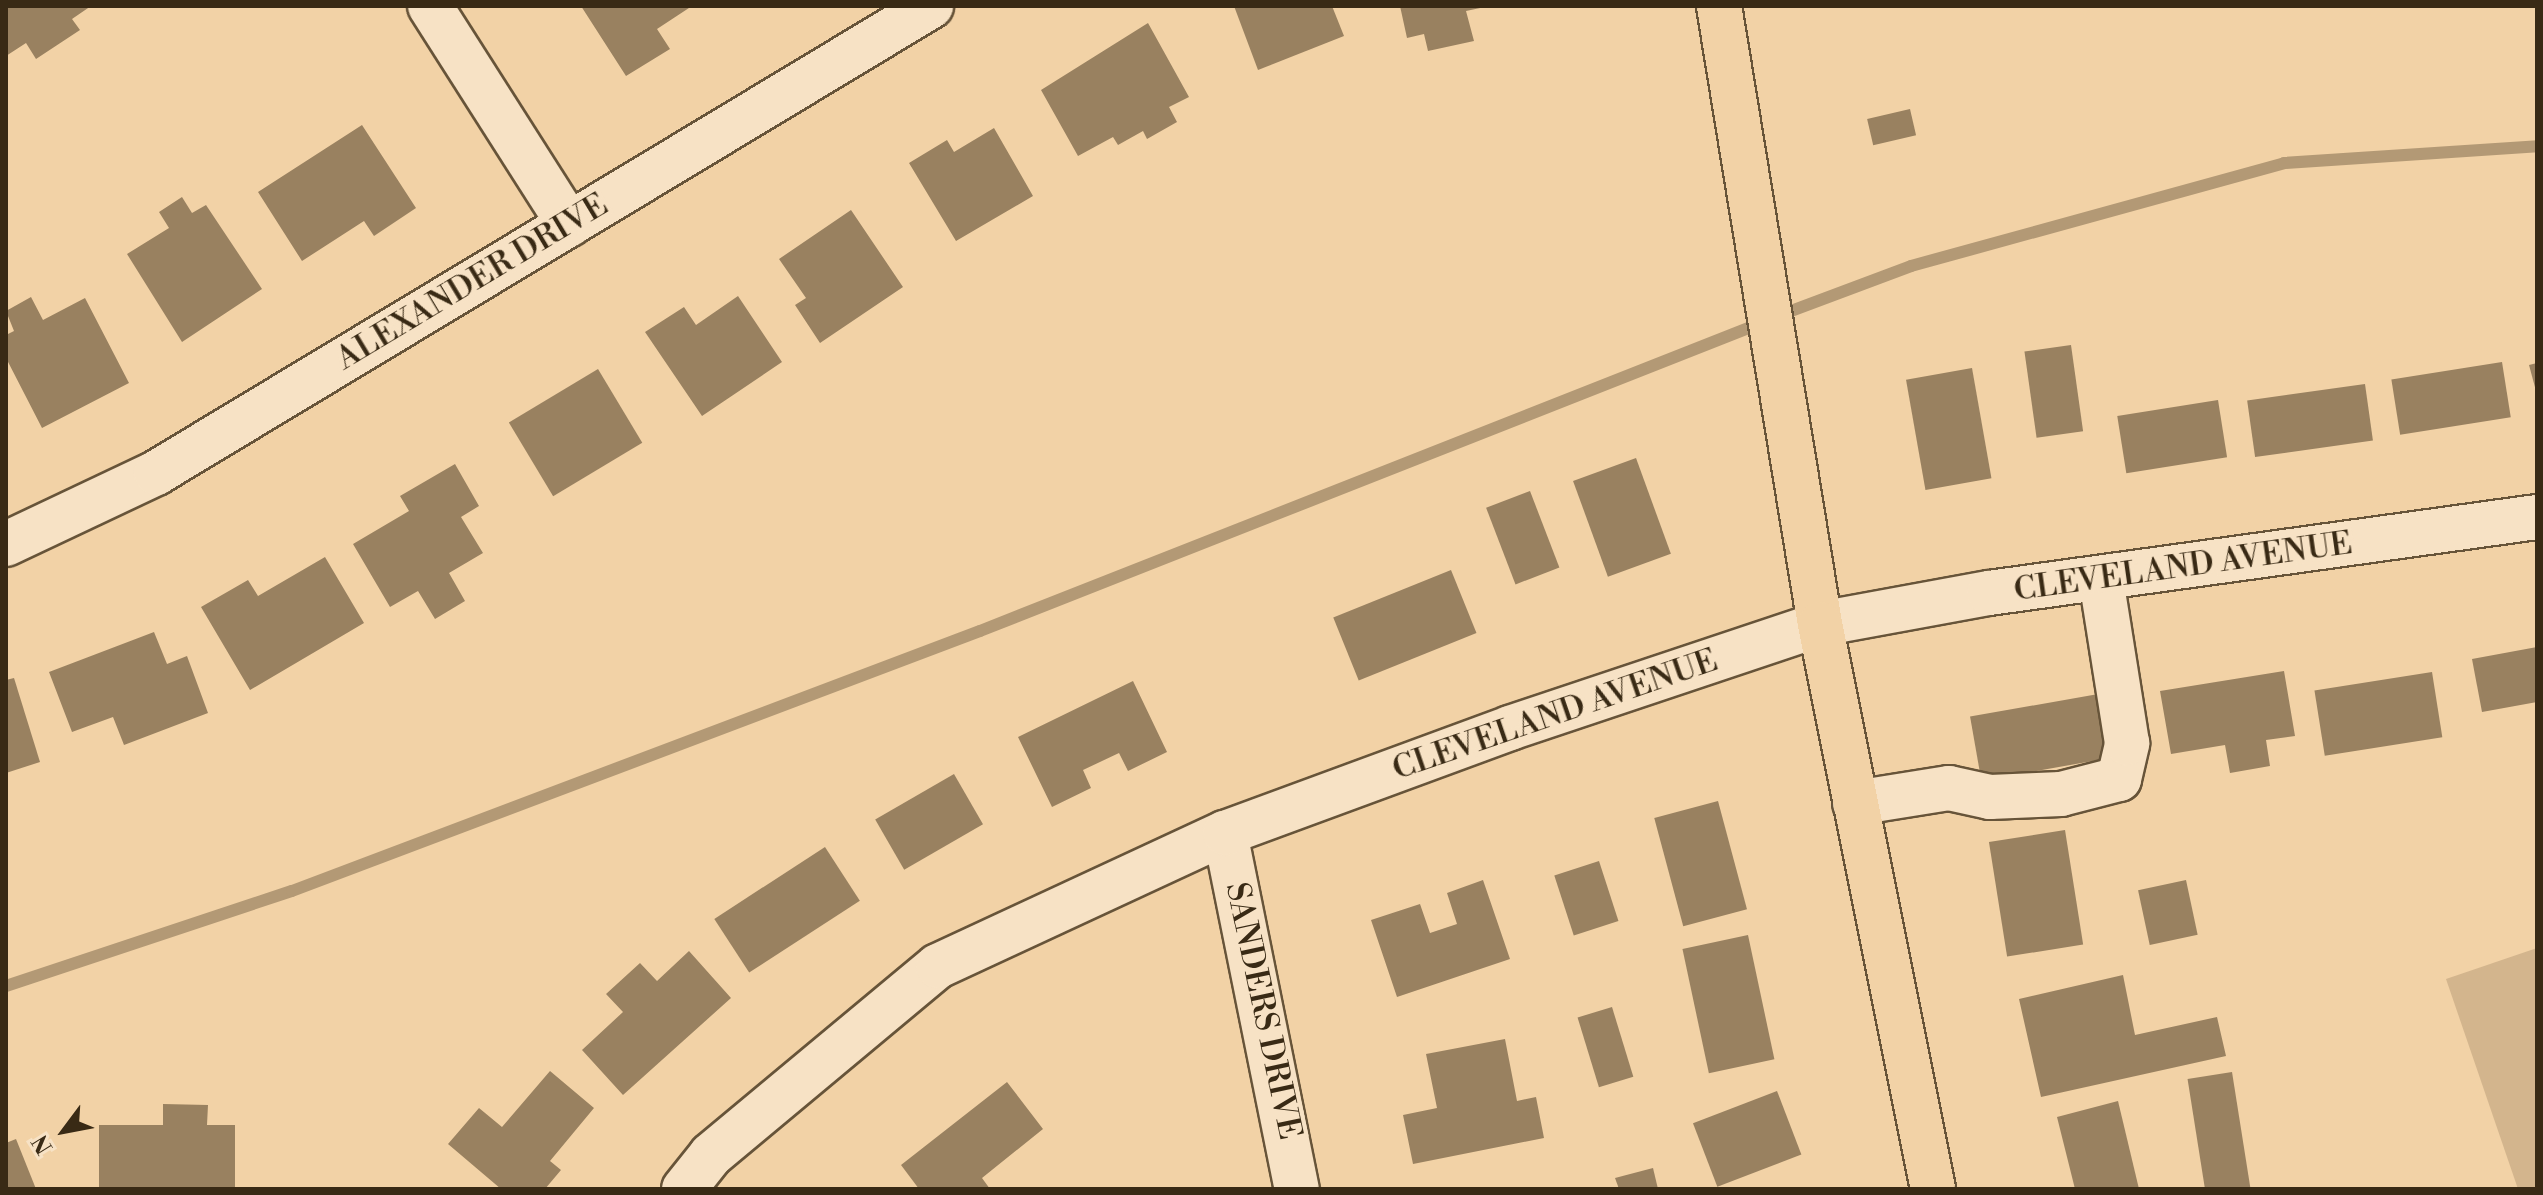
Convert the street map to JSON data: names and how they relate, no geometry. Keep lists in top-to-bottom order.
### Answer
{
  "streets": {
    "street": ["ALEXANDER DRIVE", "CLEVELAND AVENUE", "SANDERS DRIVE"]
  },
  "crossings": [
    ["CLEVELAND AVENUE", "SANDERS DRIVE"]
  ],
  "north": "bottom left"
}
